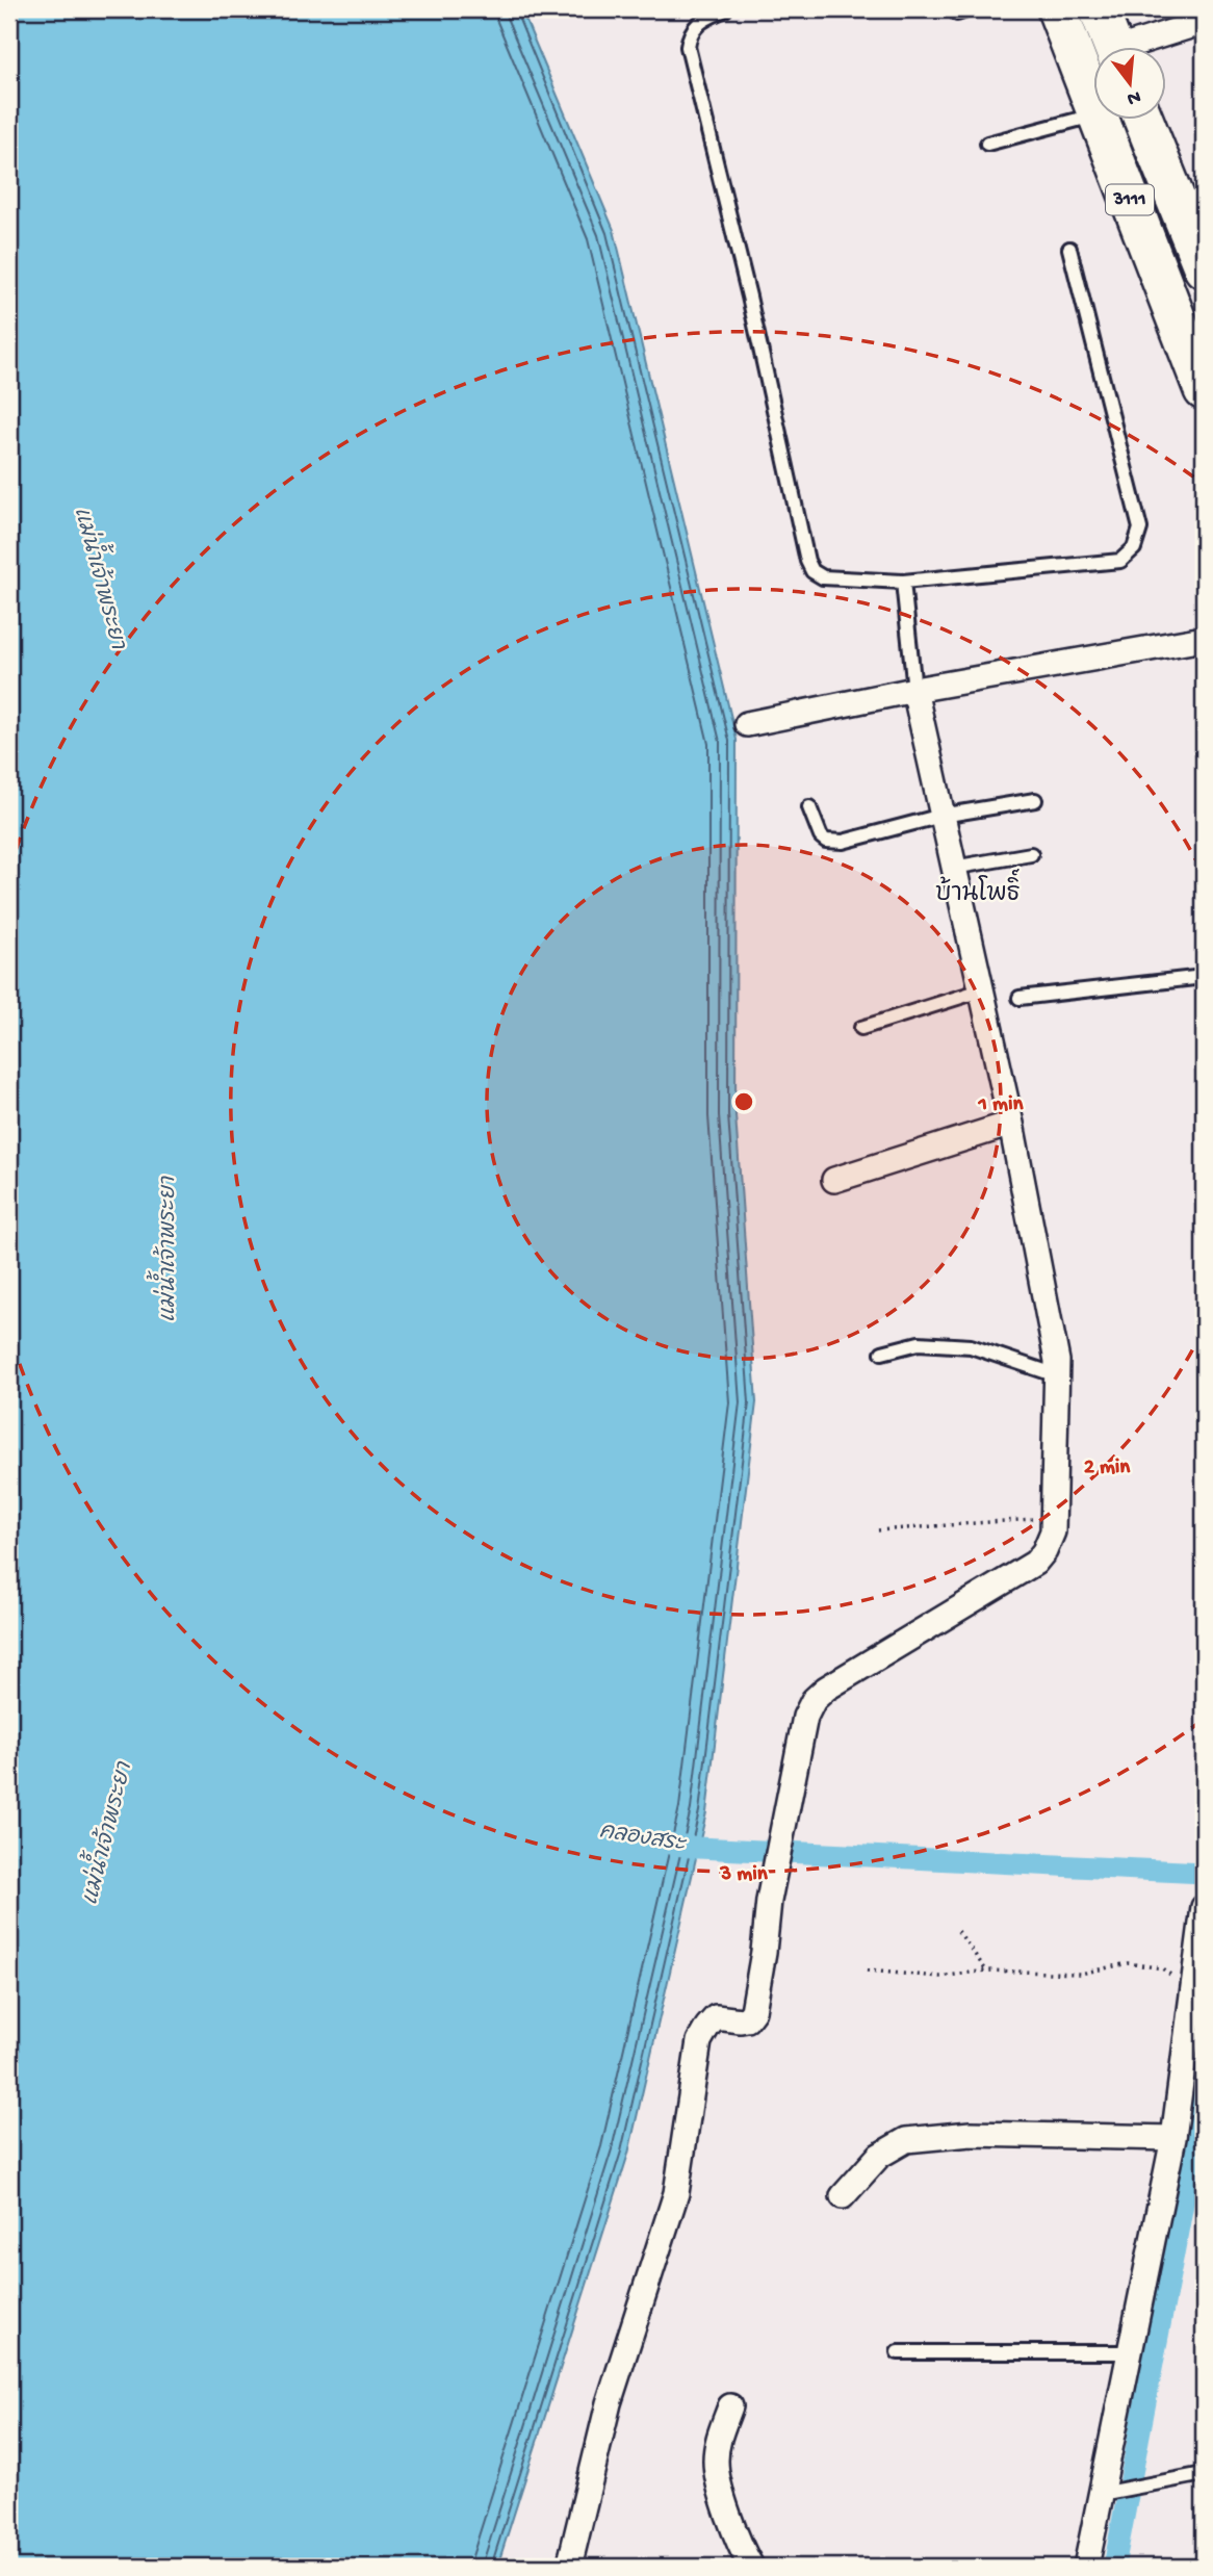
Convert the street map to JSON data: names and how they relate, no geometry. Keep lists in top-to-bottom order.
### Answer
{
  "streets": {
    "main road": ["3111"]
  },
  "districts": ["บ้านโพธิ์"],
  "water": ["แม่น้ำเจ้าพระยา", "คลองสระ"],
  "north": "bottom",
  "rings": ["1 min", "2 min", "3 min"]
}
